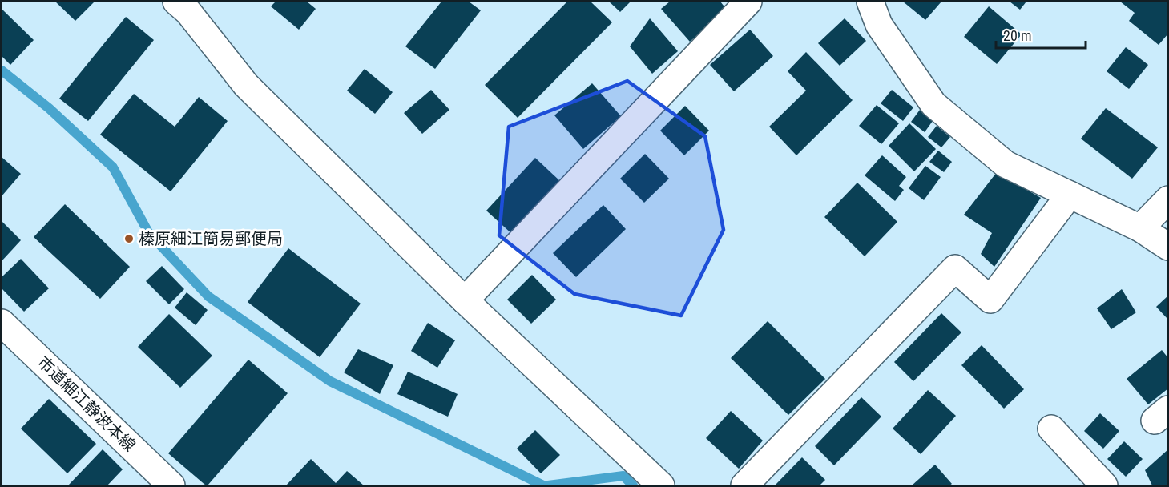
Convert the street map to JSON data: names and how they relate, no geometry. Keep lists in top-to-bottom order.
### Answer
{
  "streets": {
    "street": ["市道細江静波本線"]
  },
  "places": ["榛原細江簡易郵便局"],
  "scale_bar": "20 m"
}
